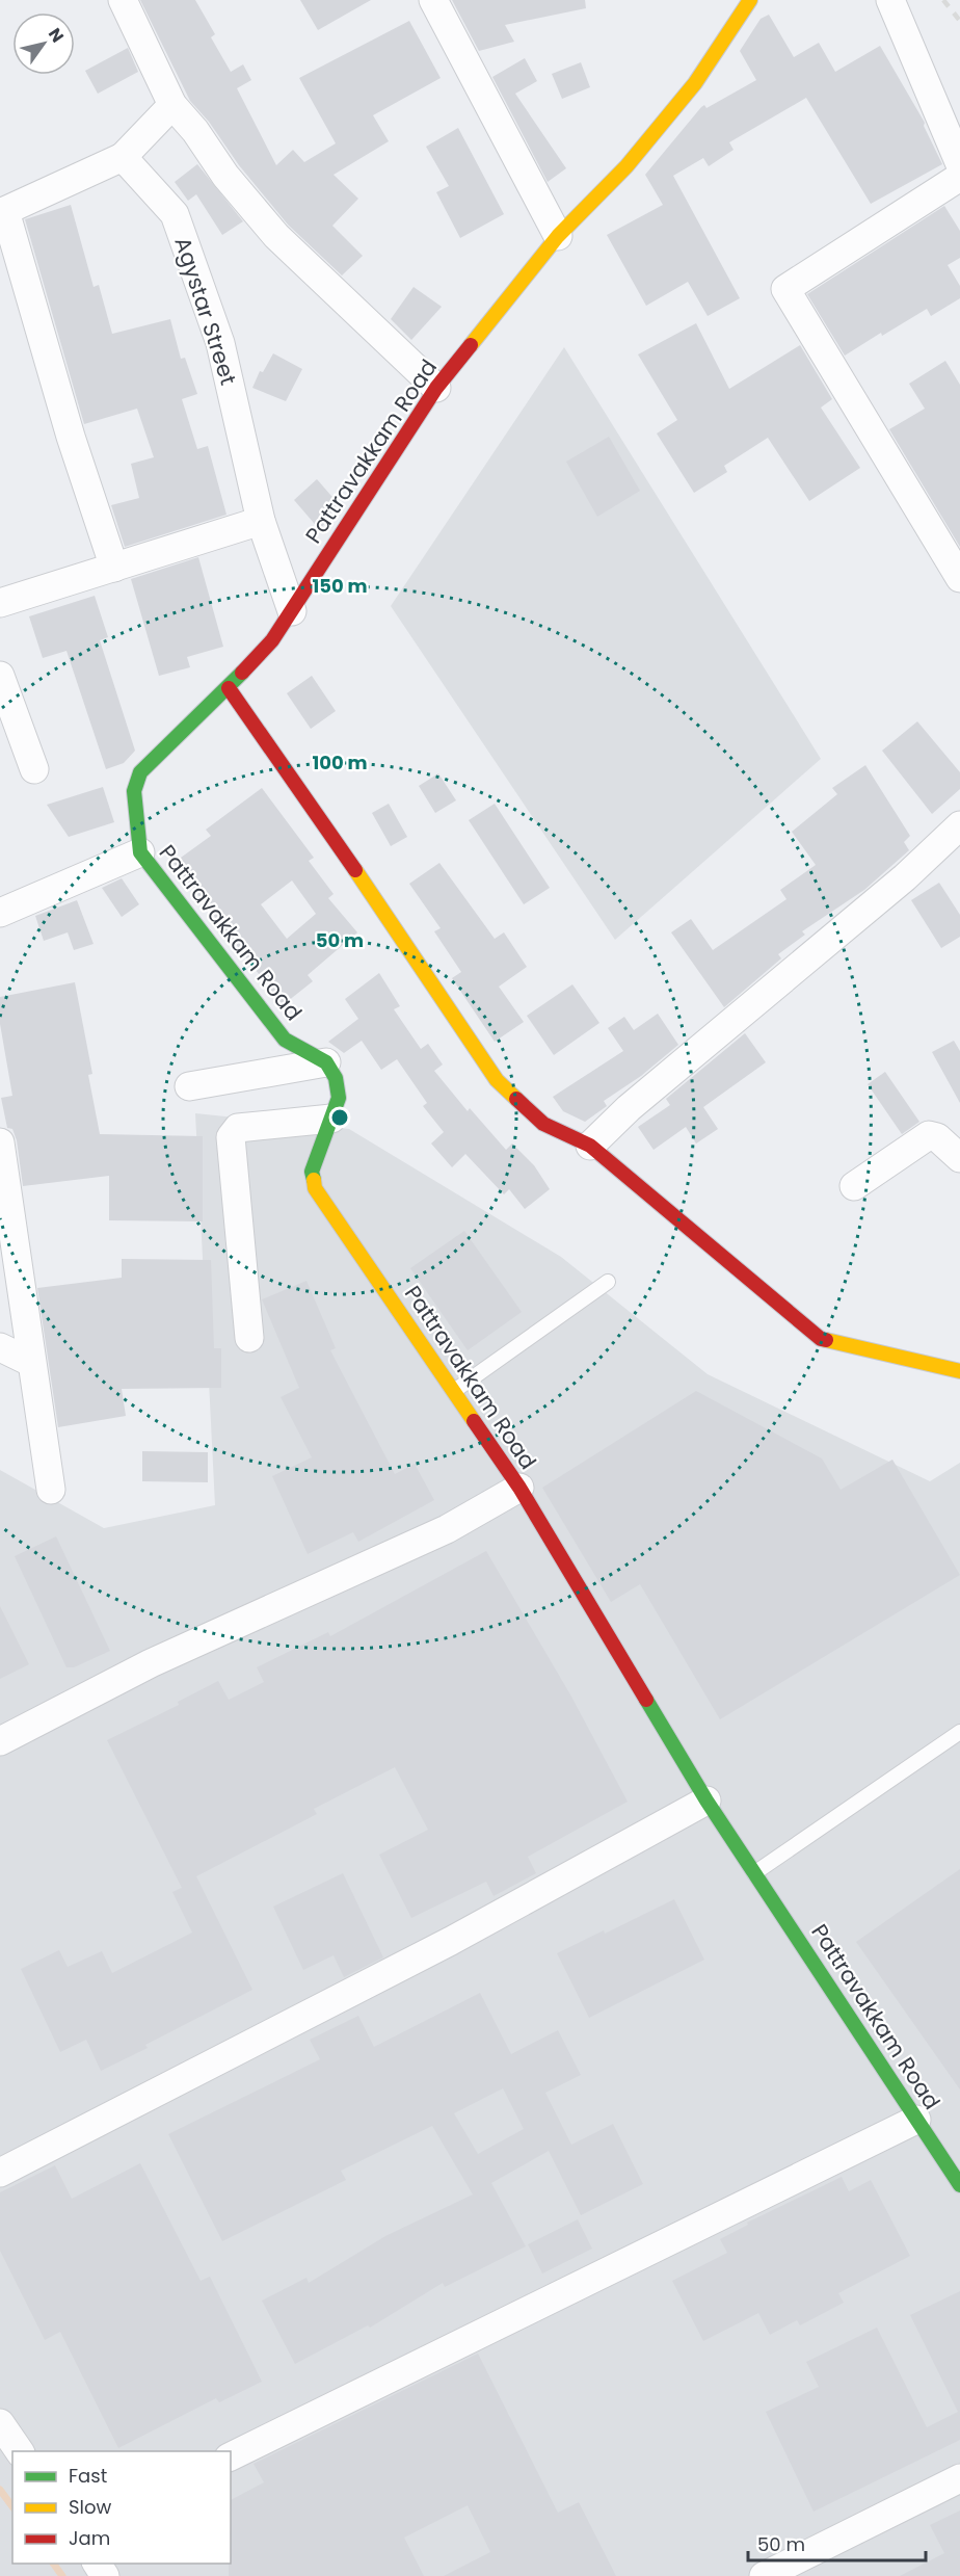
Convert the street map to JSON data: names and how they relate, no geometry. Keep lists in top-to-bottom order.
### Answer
{
  "streets": {
    "street": ["Agystar Street", "Pattravakkam Road"]
  },
  "crossings": [
    ["Agystar Street", "Pattravakkam Road"]
  ],
  "legend": ["Fast", "Slow", "Jam"],
  "scale_bar": "50 m",
  "north": "top right",
  "rings": ["150 m", "100 m", "50 m"]
}
